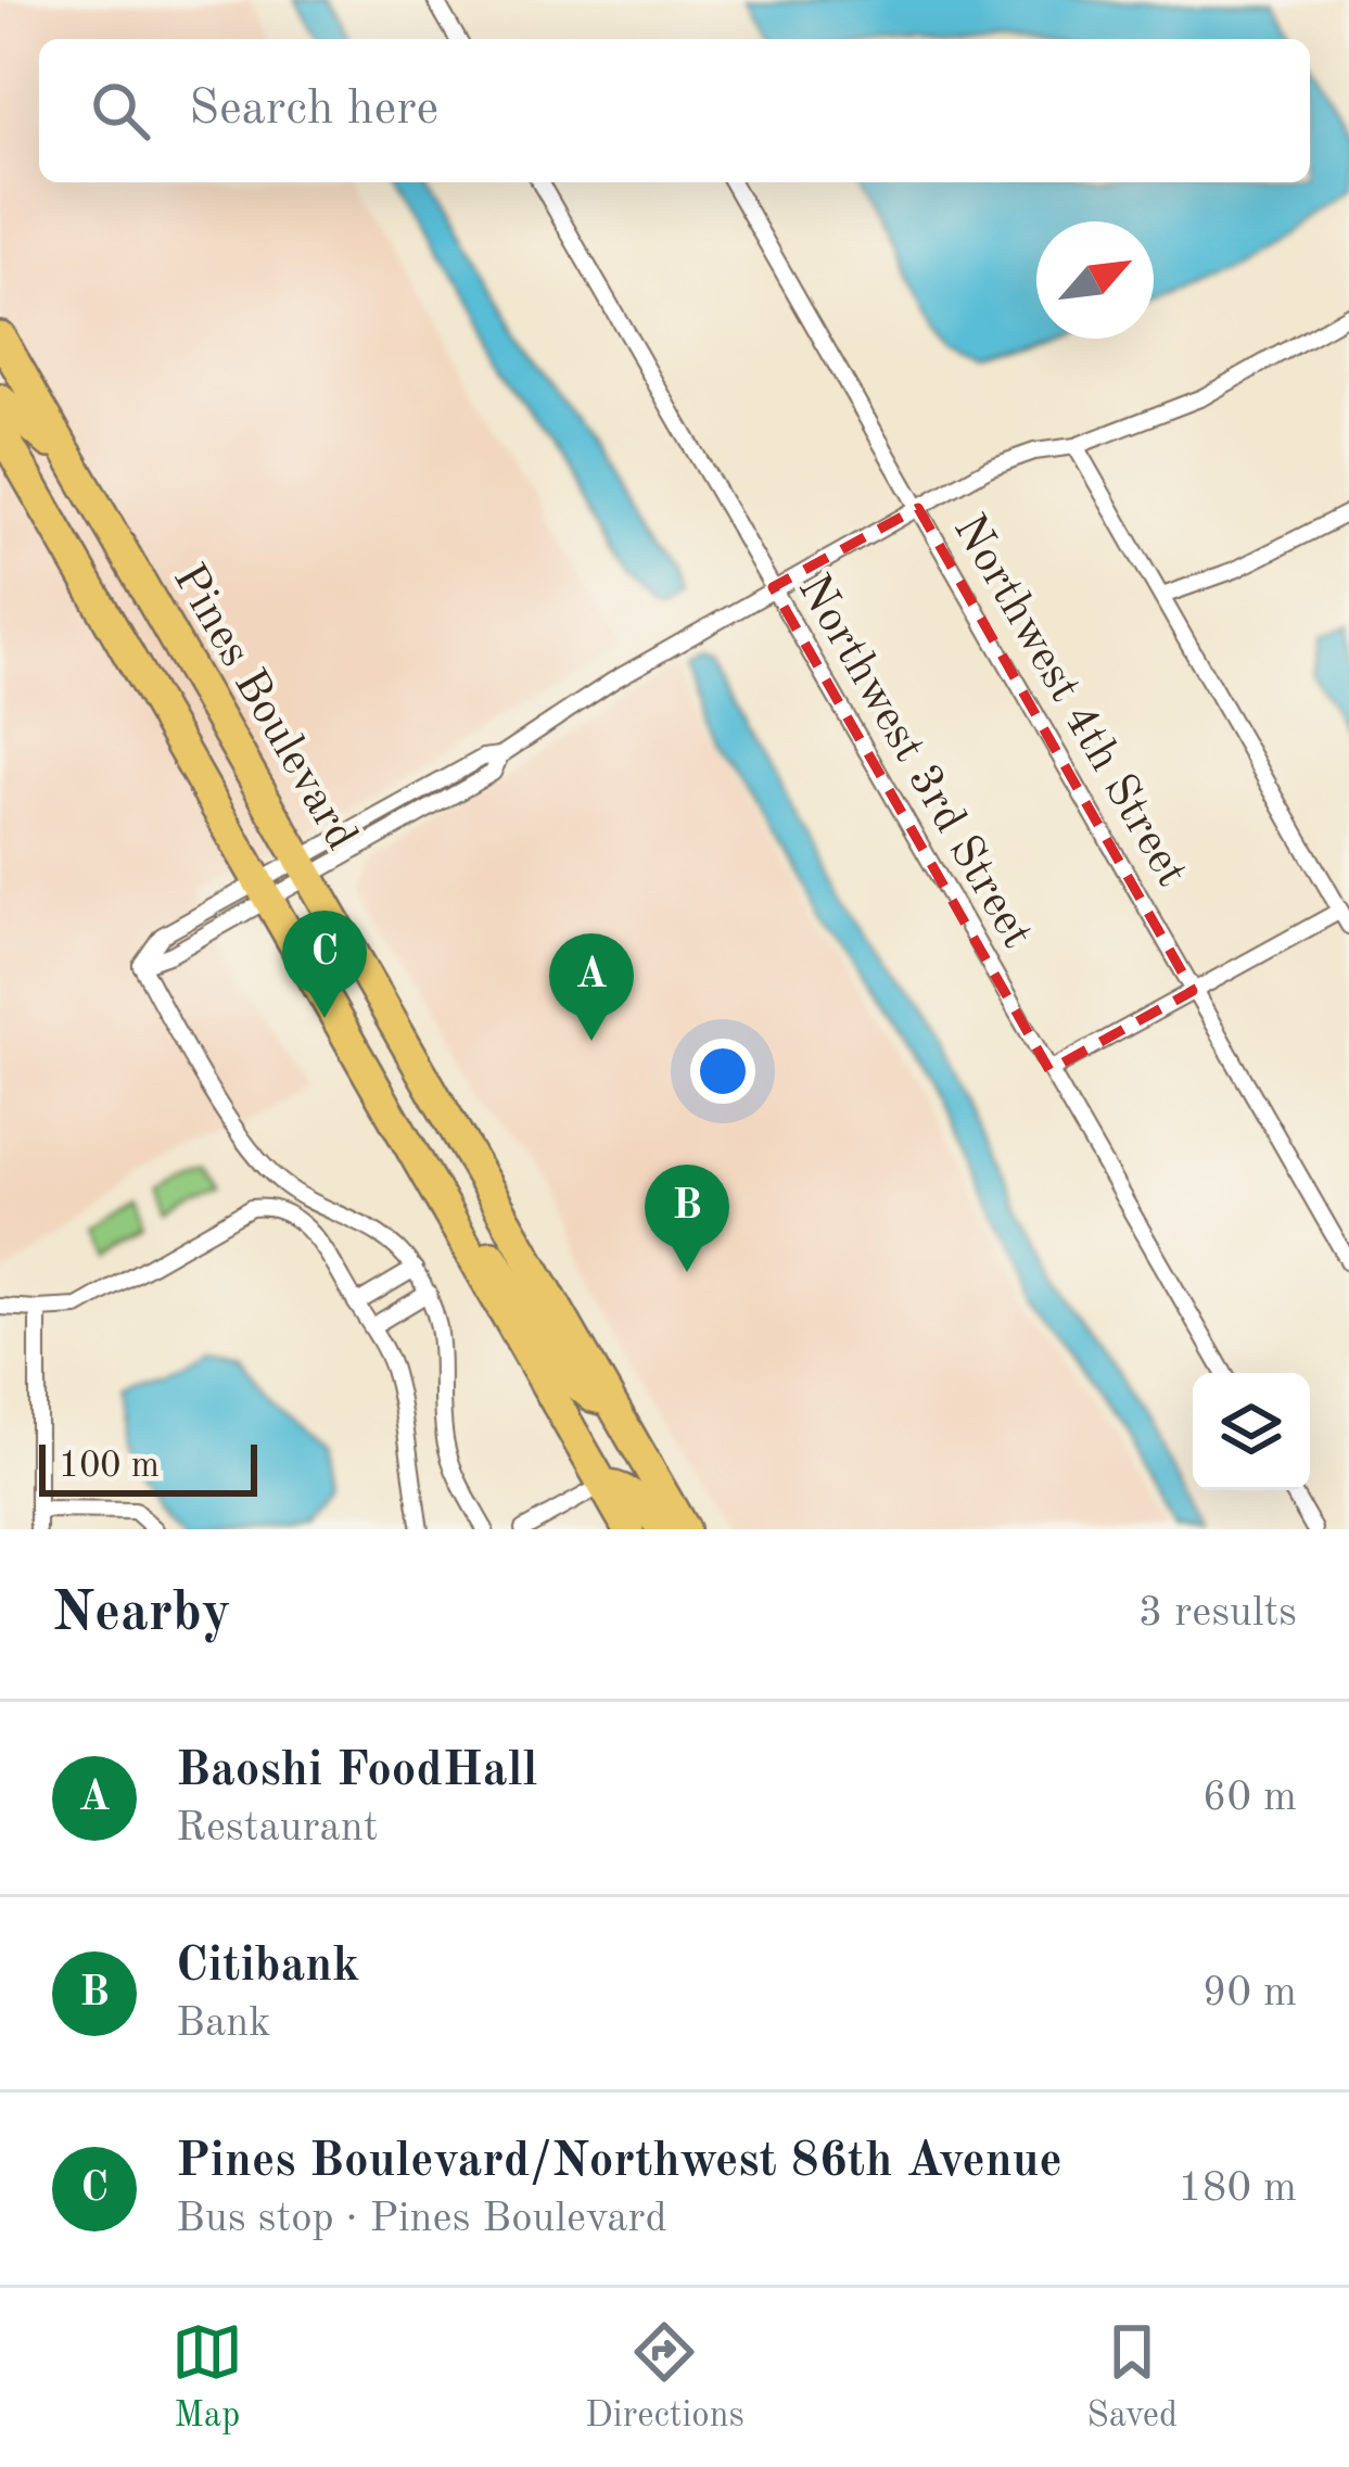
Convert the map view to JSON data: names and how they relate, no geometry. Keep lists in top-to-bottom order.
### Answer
{
  "streets": {
    "highway": ["Pines Boulevard"],
    "street": ["Northwest 4th Street", "Northwest 3rd Street"]
  },
  "scale_bar": "100 m",
  "north": "top right",
  "page": {
    "search": "Search here",
    "pins": ["C", "A", "B"],
    "scale": "100 m",
    "heading": ["Nearby", "3 results"],
    "list": [
      {
        "mark": "A",
        "name": "Baoshi FoodHall",
        "note": "Restaurant",
        "value": "60 m"
      },
      {
        "mark": "B",
        "name": "Citibank",
        "note": "Bank",
        "value": "90 m"
      },
      {
        "mark": "C",
        "name": "Pines Boulevard/Northwest 86th Avenue",
        "note": "Bus stop · Pines Boulevard",
        "value": "180 m"
      }
    ],
    "nav": ["Map", "Directions", "Saved"]
  }
}
